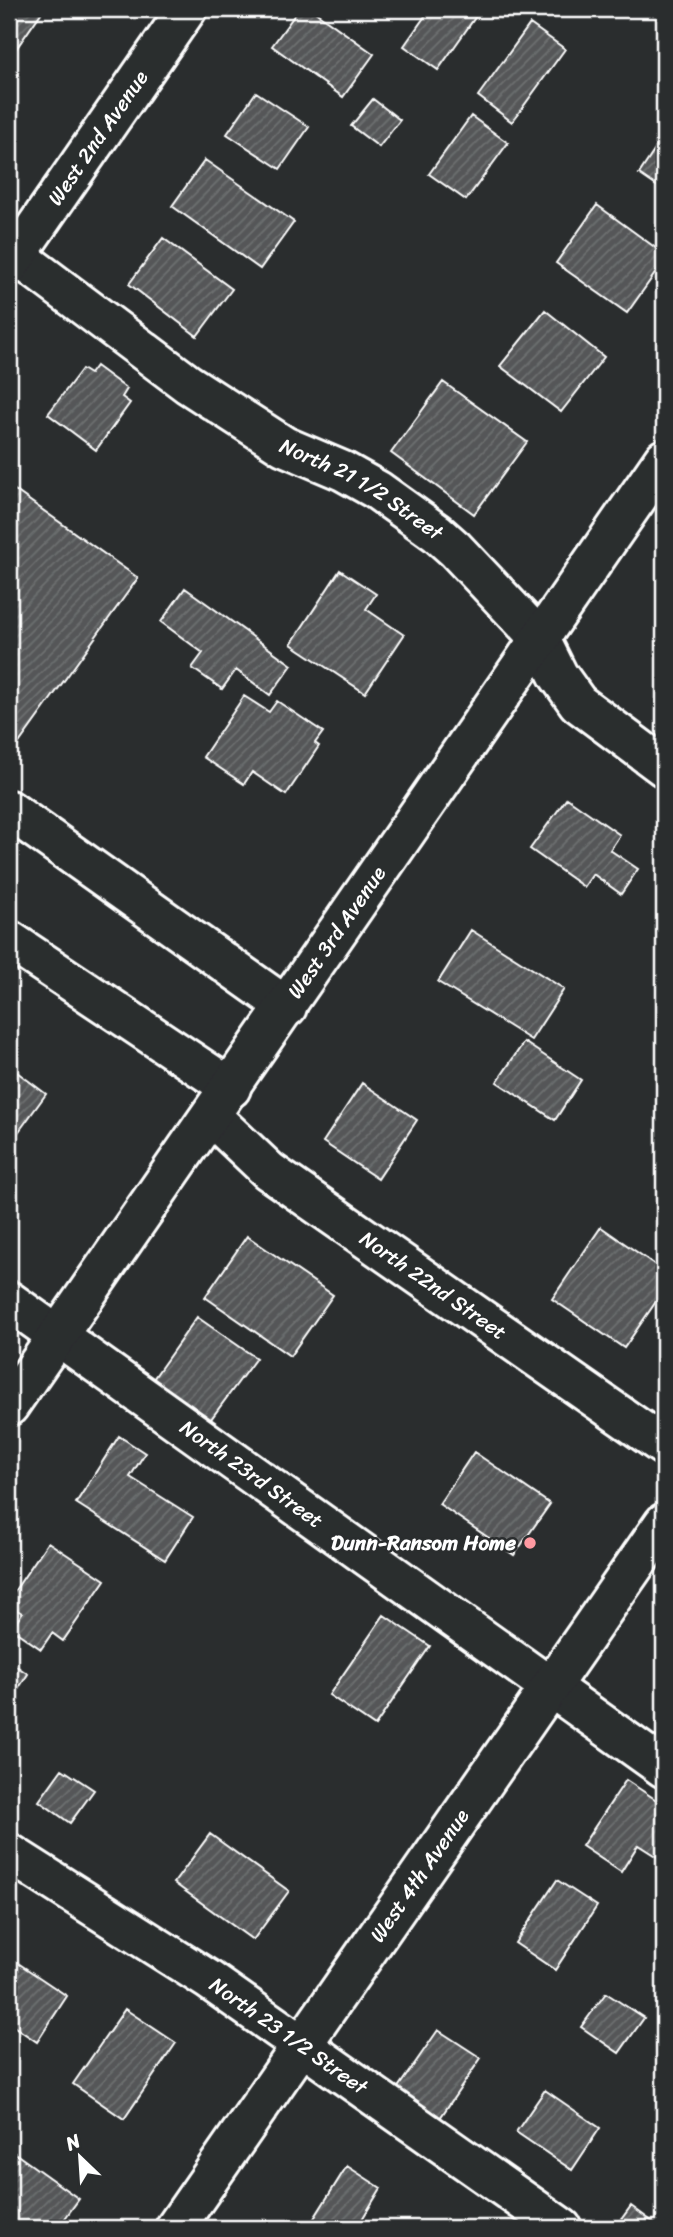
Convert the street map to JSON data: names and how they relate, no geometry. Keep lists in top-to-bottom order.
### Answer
{
  "streets": {
    "street": [
      "West 2nd Avenue",
      "North 21 1/2 Street",
      "West 3rd Avenue",
      "North 22nd Street",
      "North 23rd Street",
      "West 4th Avenue",
      "North 23 1/2 Street"
    ]
  },
  "crossings": [
    ["West 2nd Avenue", "North 21 1/2 Street"],
    ["North 21 1/2 Street", "West 3rd Avenue"],
    ["West 3rd Avenue", "North 22nd Street"],
    ["West 3rd Avenue", "North 23rd Street"],
    ["North 23rd Street", "West 4th Avenue"],
    ["West 4th Avenue", "North 23 1/2 Street"]
  ],
  "places": ["Dunn-Ransom Home"],
  "north": "top left"
}
